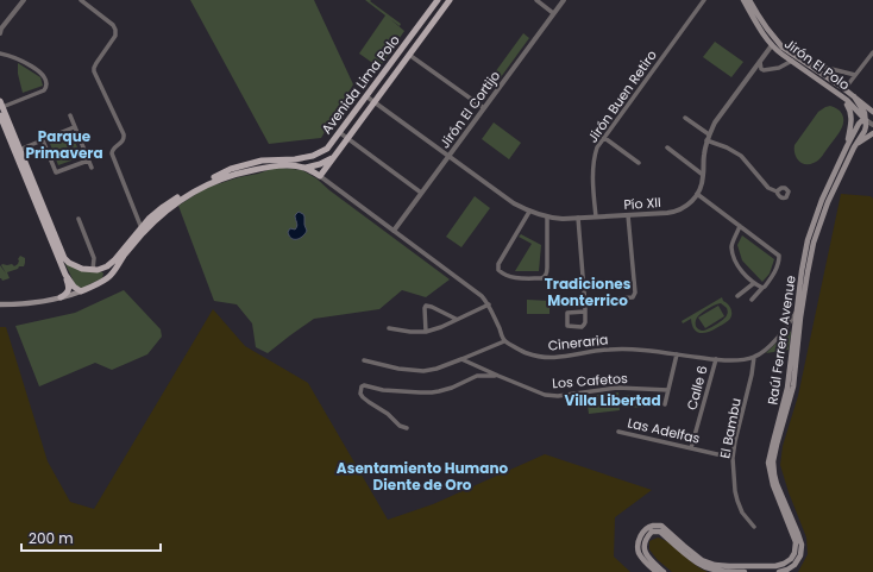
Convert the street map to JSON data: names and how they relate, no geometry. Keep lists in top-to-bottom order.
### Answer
{
  "streets": {
    "main road": ["Jirón El Polo", "Avenida Lima Polo", "Raúl Ferrero Avenue"],
    "street": [
      "Jirón Buen Retiro",
      "Jirón El Cortijo",
      "Pío XII",
      "Cineraria",
      "Los Cafetos",
      "Calle 6",
      "El Bambu",
      "Las Adelfas"
    ]
  },
  "crossings": [
    ["Jirón El Polo", "Pío XII"],
    ["Jirón El Polo", "Raúl Ferrero Avenue"],
    ["Avenida Lima Polo", "Pío XII"],
    ["Jirón Buen Retiro", "Pío XII"],
    ["Jirón El Cortijo", "Pío XII"],
    ["Cineraria", "Calle 6"],
    ["Cineraria", "El Bambu"],
    ["Calle 6", "Las Adelfas"],
    ["El Bambu", "Las Adelfas"]
  ],
  "districts": [
    "Parque Primavera",
    "Tradiciones Monterrico",
    "Villa Libertad",
    "Asentamiento Humano Diente de Oro"
  ],
  "scale_bar": "200 m"
}
